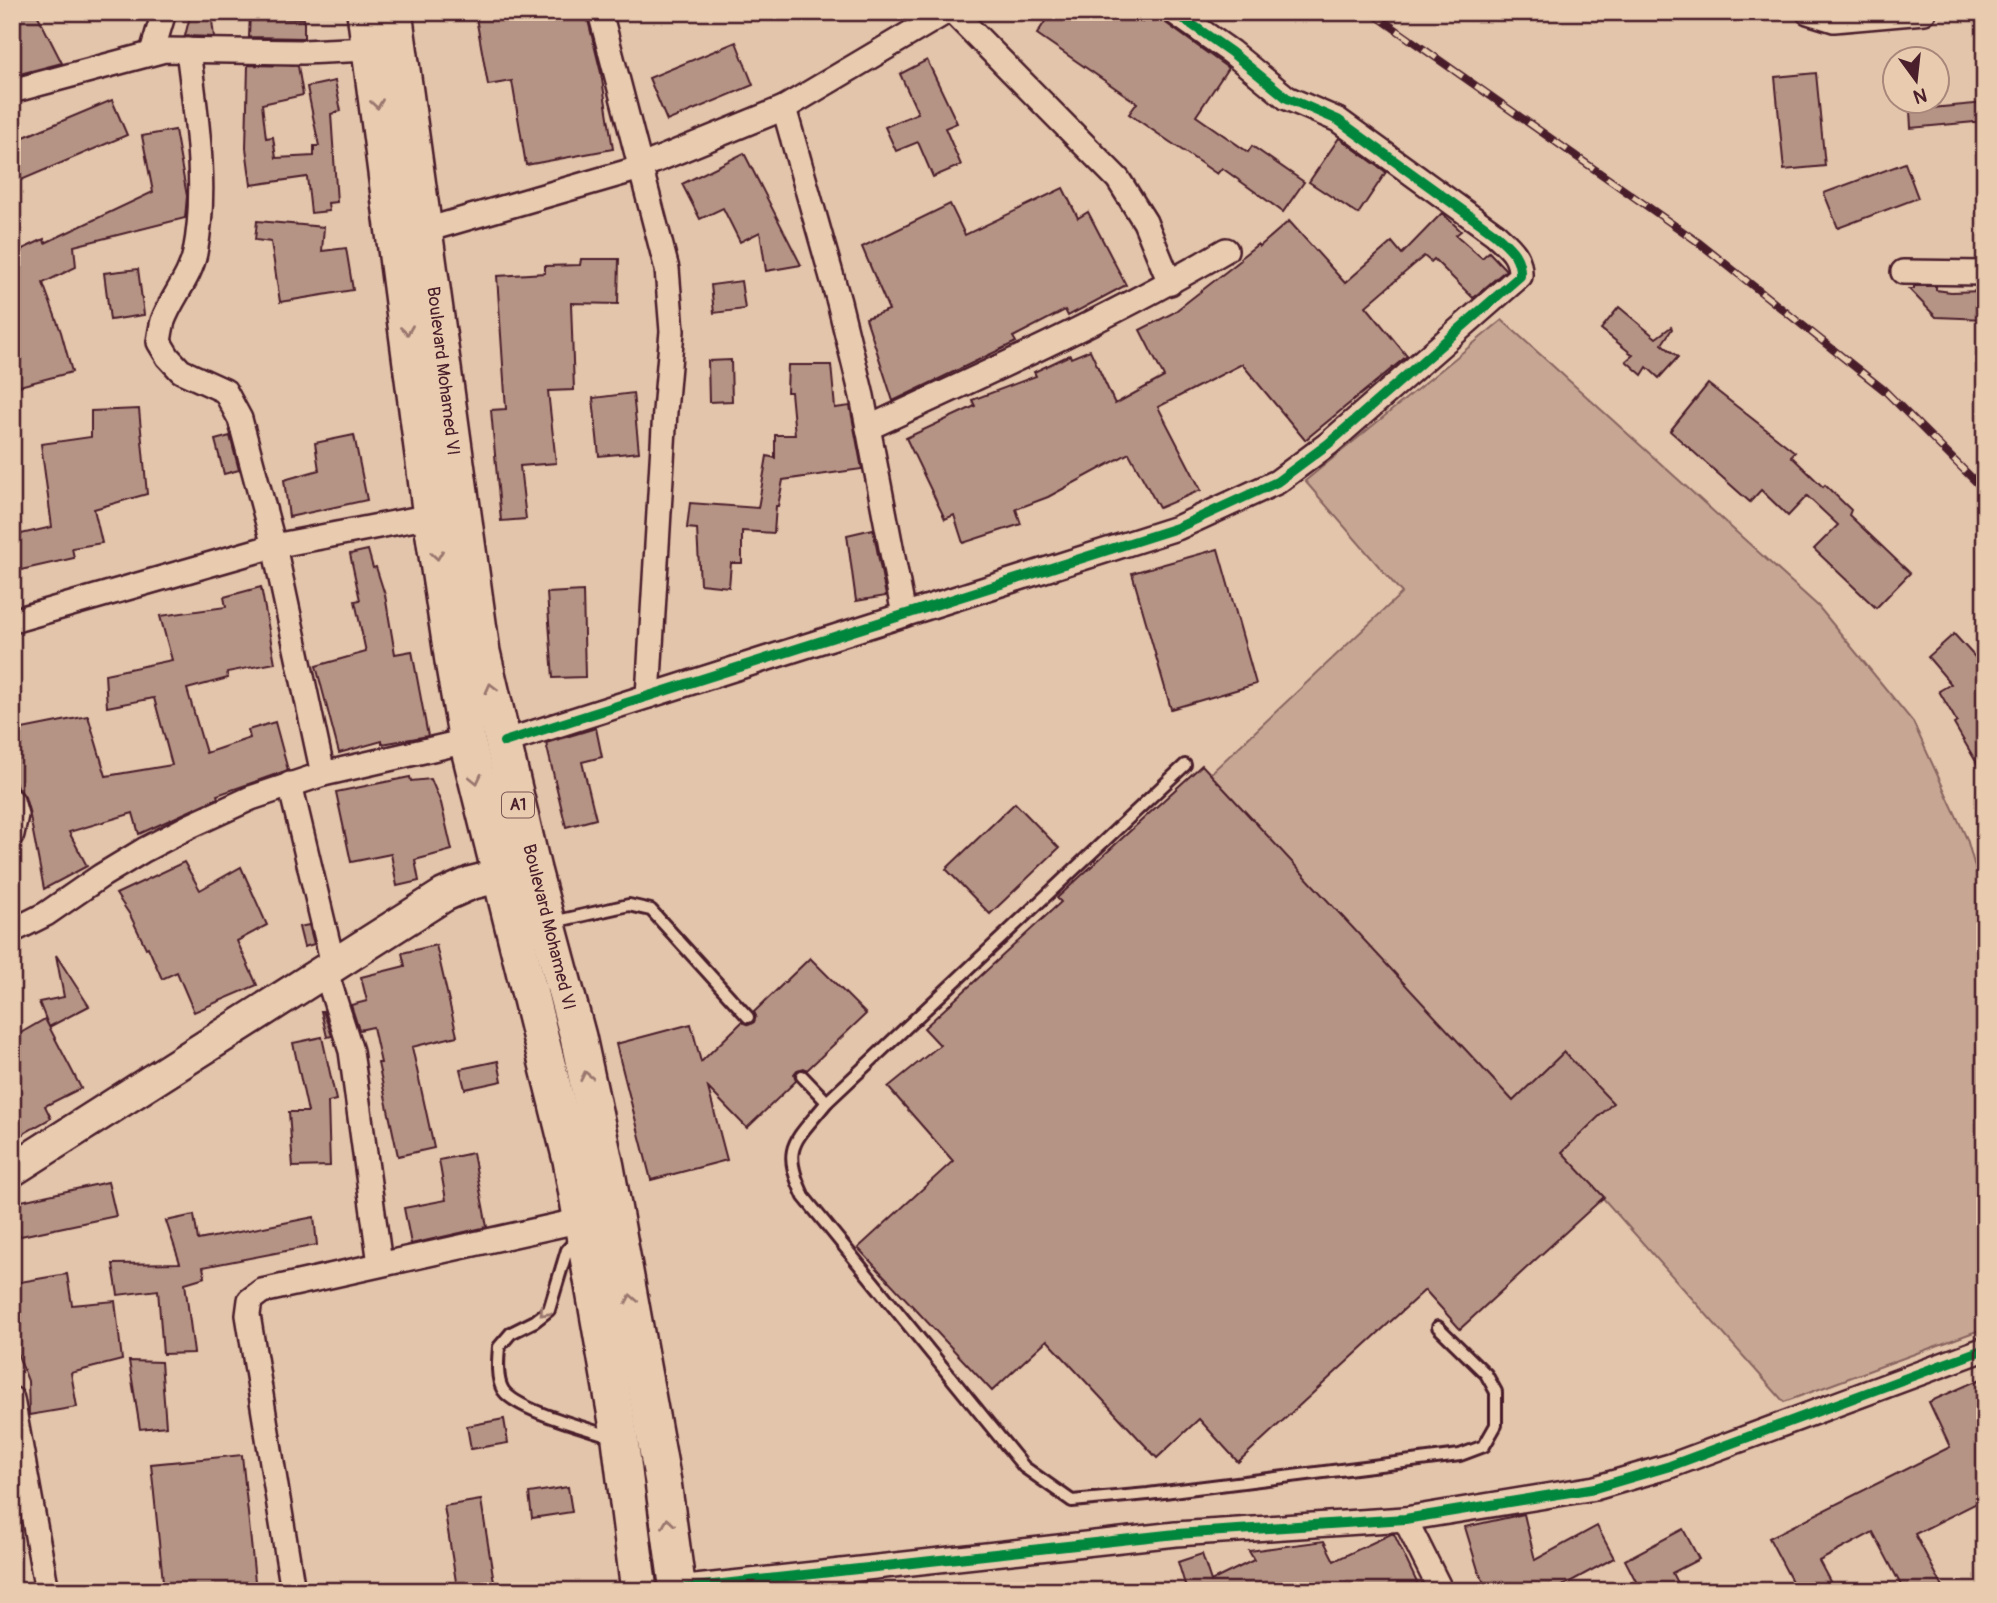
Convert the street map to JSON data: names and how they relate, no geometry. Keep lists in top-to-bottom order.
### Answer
{
  "streets": {
    "main road": ["Boulevard Mohamed VI", "A1"]
  },
  "north": "bottom"
}
